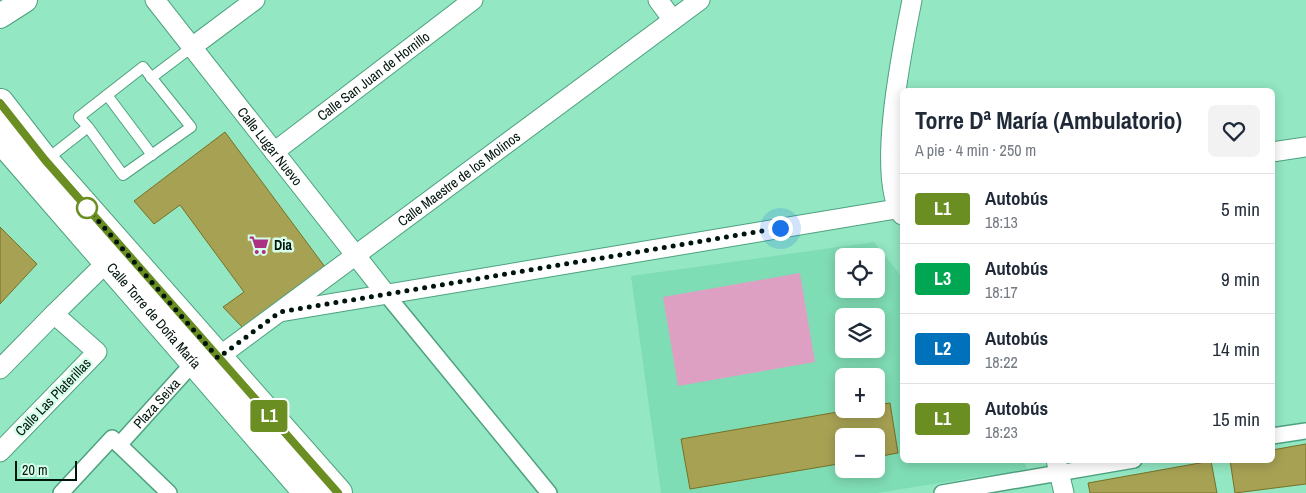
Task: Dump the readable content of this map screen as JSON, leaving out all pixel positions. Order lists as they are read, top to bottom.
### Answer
{
  "streets": {
    "main road": ["Calle Torre de Doña María"],
    "street": [
      "Calle San Juan de Hornillo",
      "Calle Lugar Nuevo",
      "Calle Maestre de los Molinos",
      "Calle Las Platerillas",
      "Plaza Seixa"
    ]
  },
  "crossings": [
    ["Calle San Juan de Hornillo", "Calle Lugar Nuevo"],
    ["Calle Lugar Nuevo", "Calle Maestre de los Molinos"],
    ["Calle Maestre de los Molinos", "Calle Torre de Doña María"],
    ["Calle Maestre de los Molinos", "Plaza Seixa"],
    ["Calle Torre de Doña María", "Plaza Seixa"]
  ],
  "places": {
    "supermarket": ["Dia"]
  },
  "lines": ["bus line L1"],
  "scale_bar": "20 m",
  "page": {
    "on_map": "L1",
    "heading": ["Torre Dª María (Ambulatorio)", "A pie · 4 min · 250 m"],
    "list": [
      {
        "mark": "L1",
        "name": "Autobús",
        "note": "18:13",
        "value": "5 min"
      },
      {
        "mark": "L3",
        "name": "Autobús",
        "note": "18:17",
        "value": "9 min"
      },
      {
        "mark": "L2",
        "name": "Autobús",
        "note": "18:22",
        "value": "14 min"
      },
      {
        "mark": "L1",
        "name": "Autobús",
        "note": "18:23",
        "value": "15 min"
      }
    ],
    "map_buttons": ["+", "−"],
    "scale": "20 m"
  }
}
